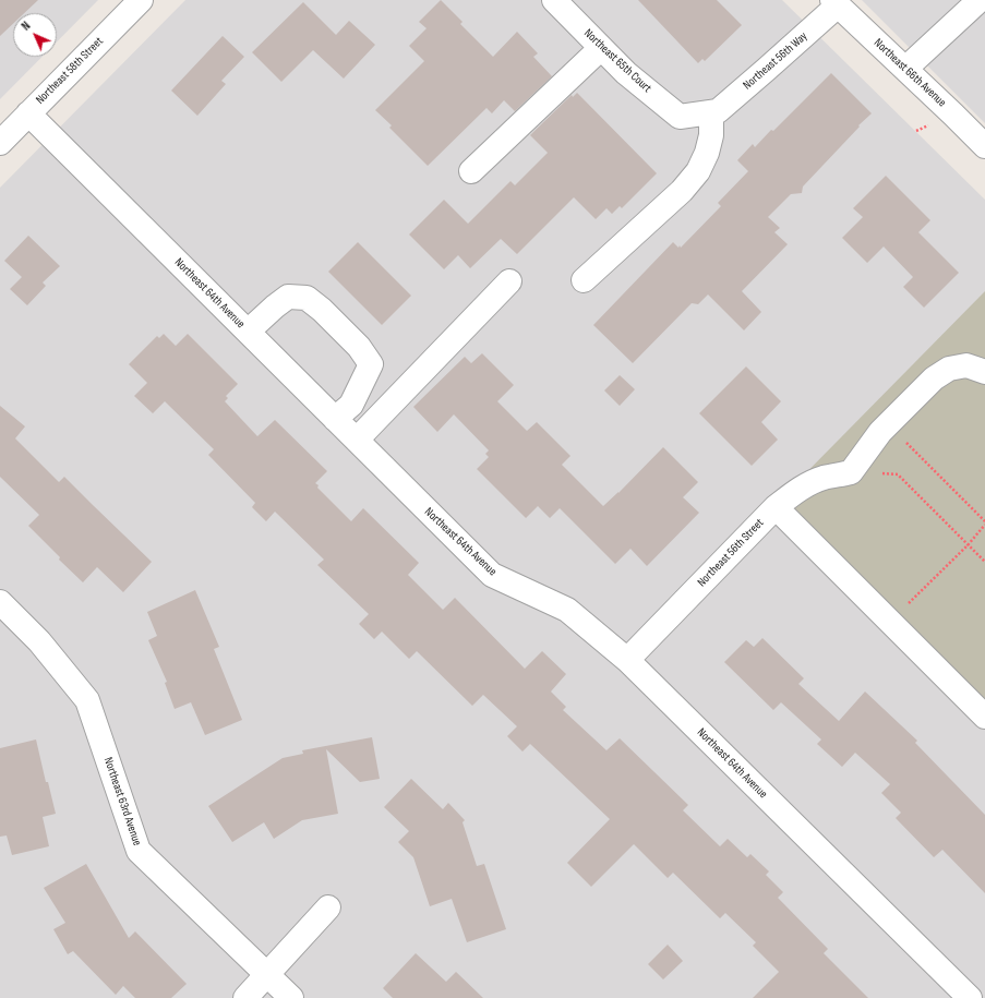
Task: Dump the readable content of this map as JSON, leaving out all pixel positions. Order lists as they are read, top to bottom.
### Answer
{
  "streets": {
    "street": [
      "Northeast 65th Court",
      "Northeast 56th Way",
      "Northeast 58th Street",
      "Northeast 66th Avenue",
      "Northeast 64th Avenue",
      "Northeast 56th Street",
      "Northeast 63rd Avenue"
    ]
  },
  "crossings": [
    ["Northeast 65th Court", "Northeast 56th Way"],
    ["Northeast 56th Way", "Northeast 66th Avenue"],
    ["Northeast 58th Street", "Northeast 64th Avenue"],
    ["Northeast 64th Avenue", "Northeast 56th Street"]
  ],
  "north": "top left"
}
